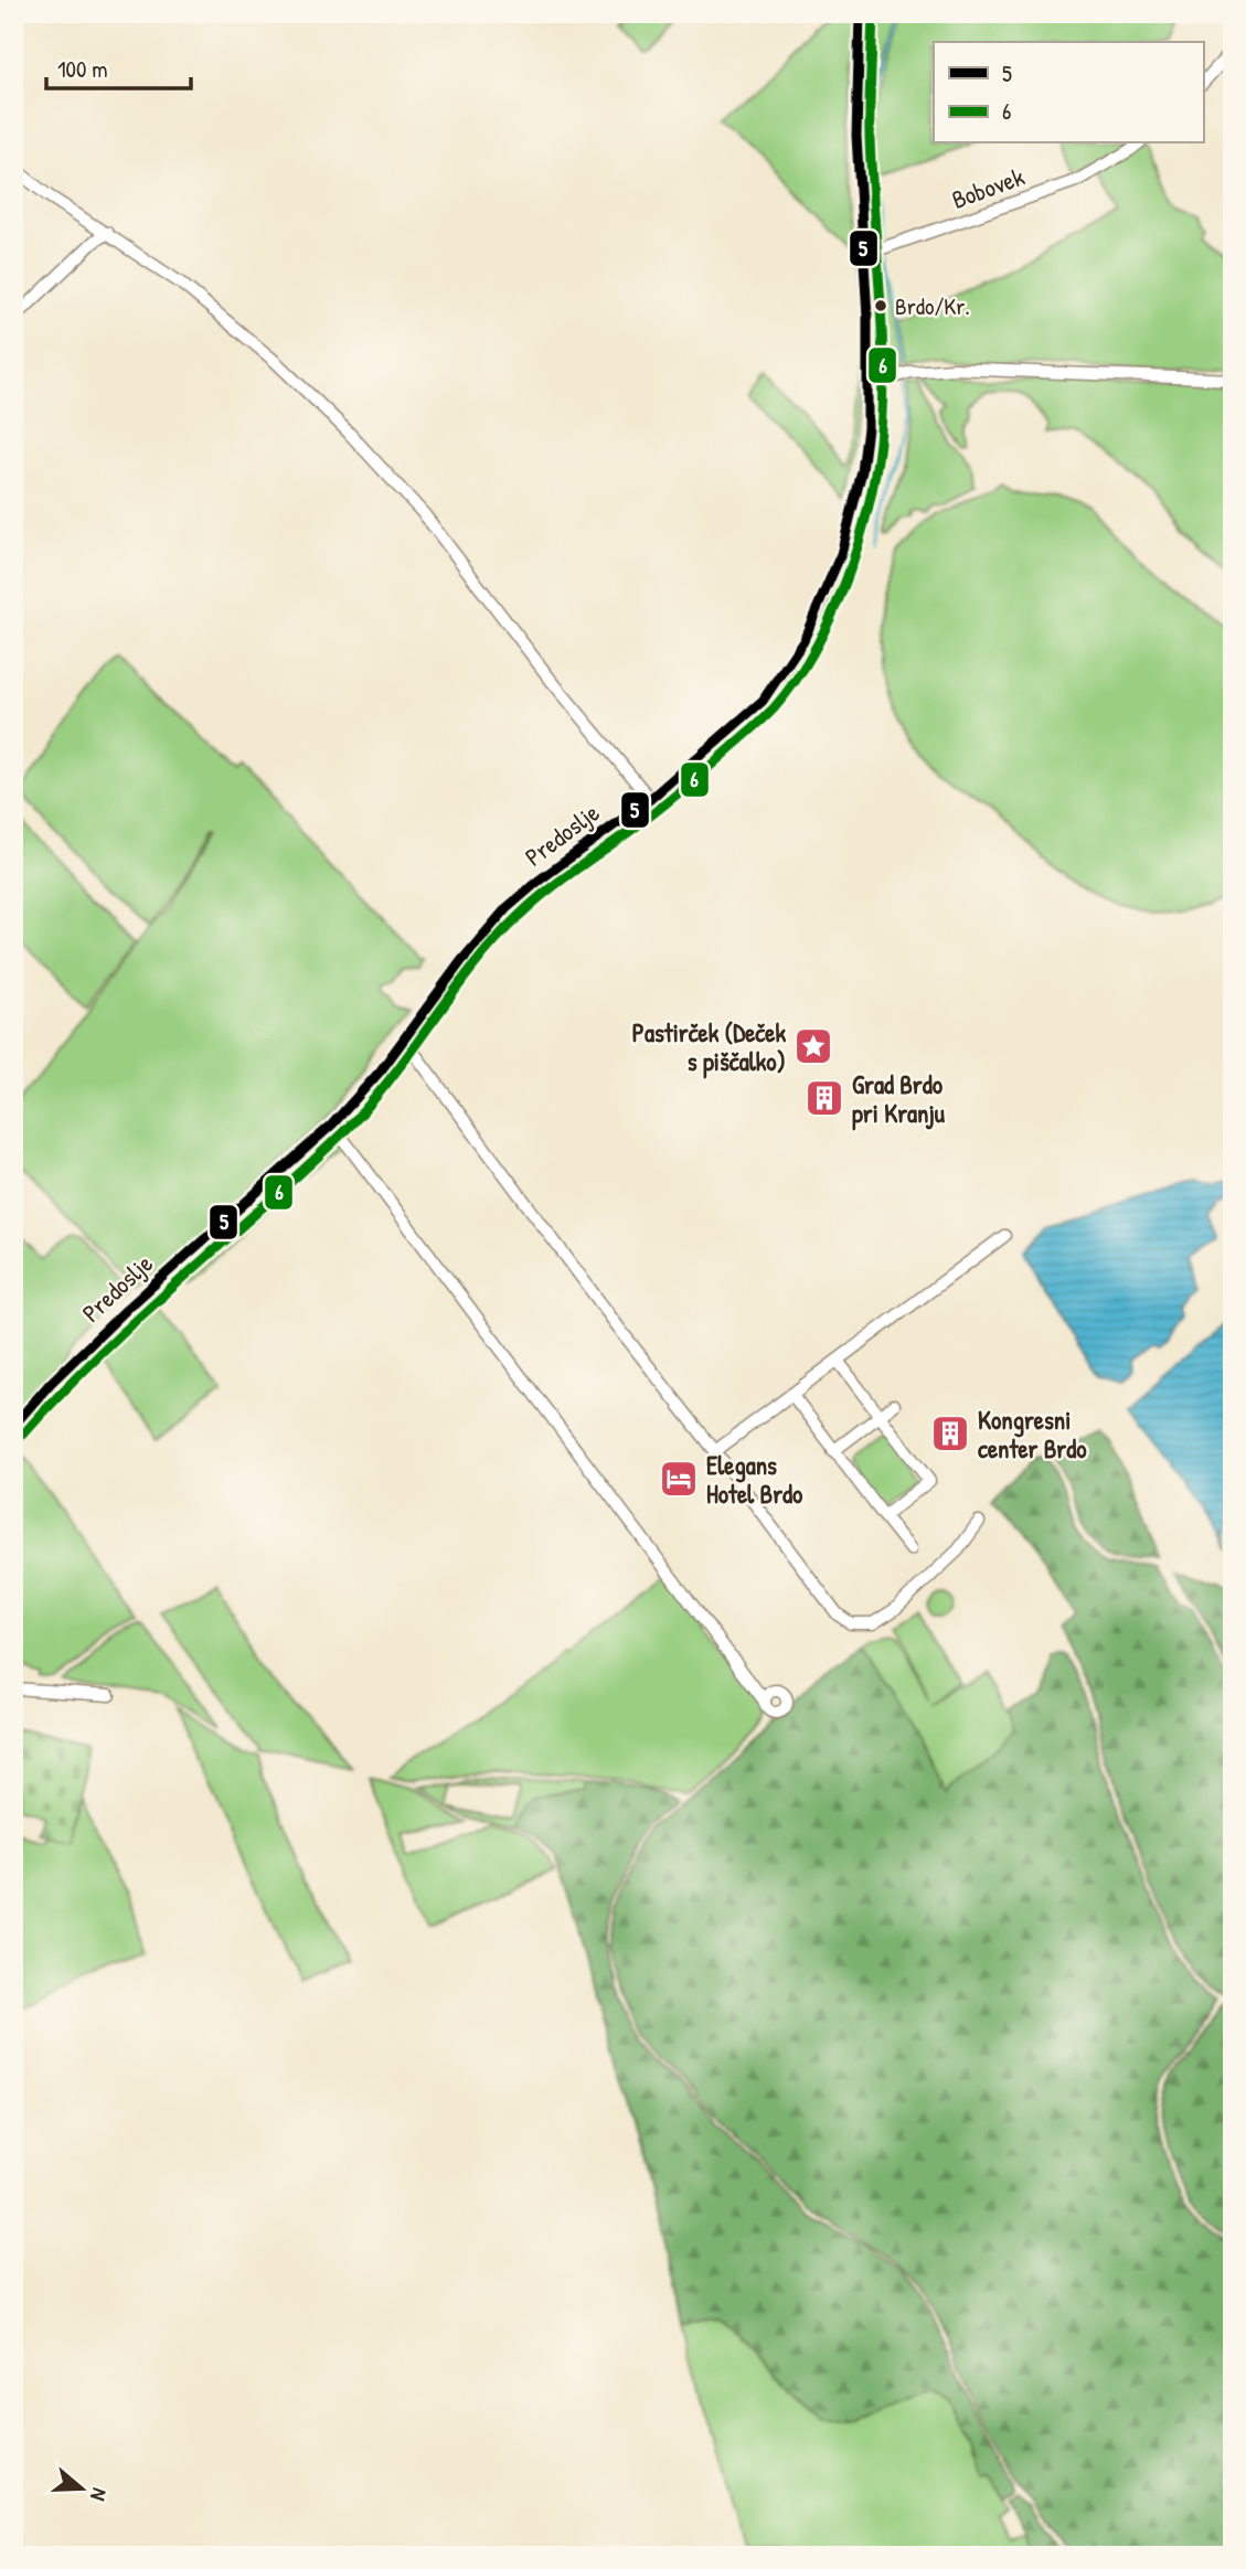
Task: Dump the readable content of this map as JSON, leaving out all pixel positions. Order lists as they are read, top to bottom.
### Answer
{
  "streets": {
    "street": ["Bobovek", "Predoslje"]
  },
  "crossings": [
    ["Bobovek", "Predoslje"]
  ],
  "places": {
    "other": ["Brdo/Kr."],
    "place": ["Pastirček (Deček s piščalko)"],
    "building": ["Grad Brdo pri Kranju", "Kongresni center Brdo"],
    "hotel": ["Elegans Hotel Brdo"]
  },
  "lines": ["transit line 5", "transit line 6"],
  "legend": ["5", "6"],
  "scale_bar": "100 m",
  "north": "right"
}
